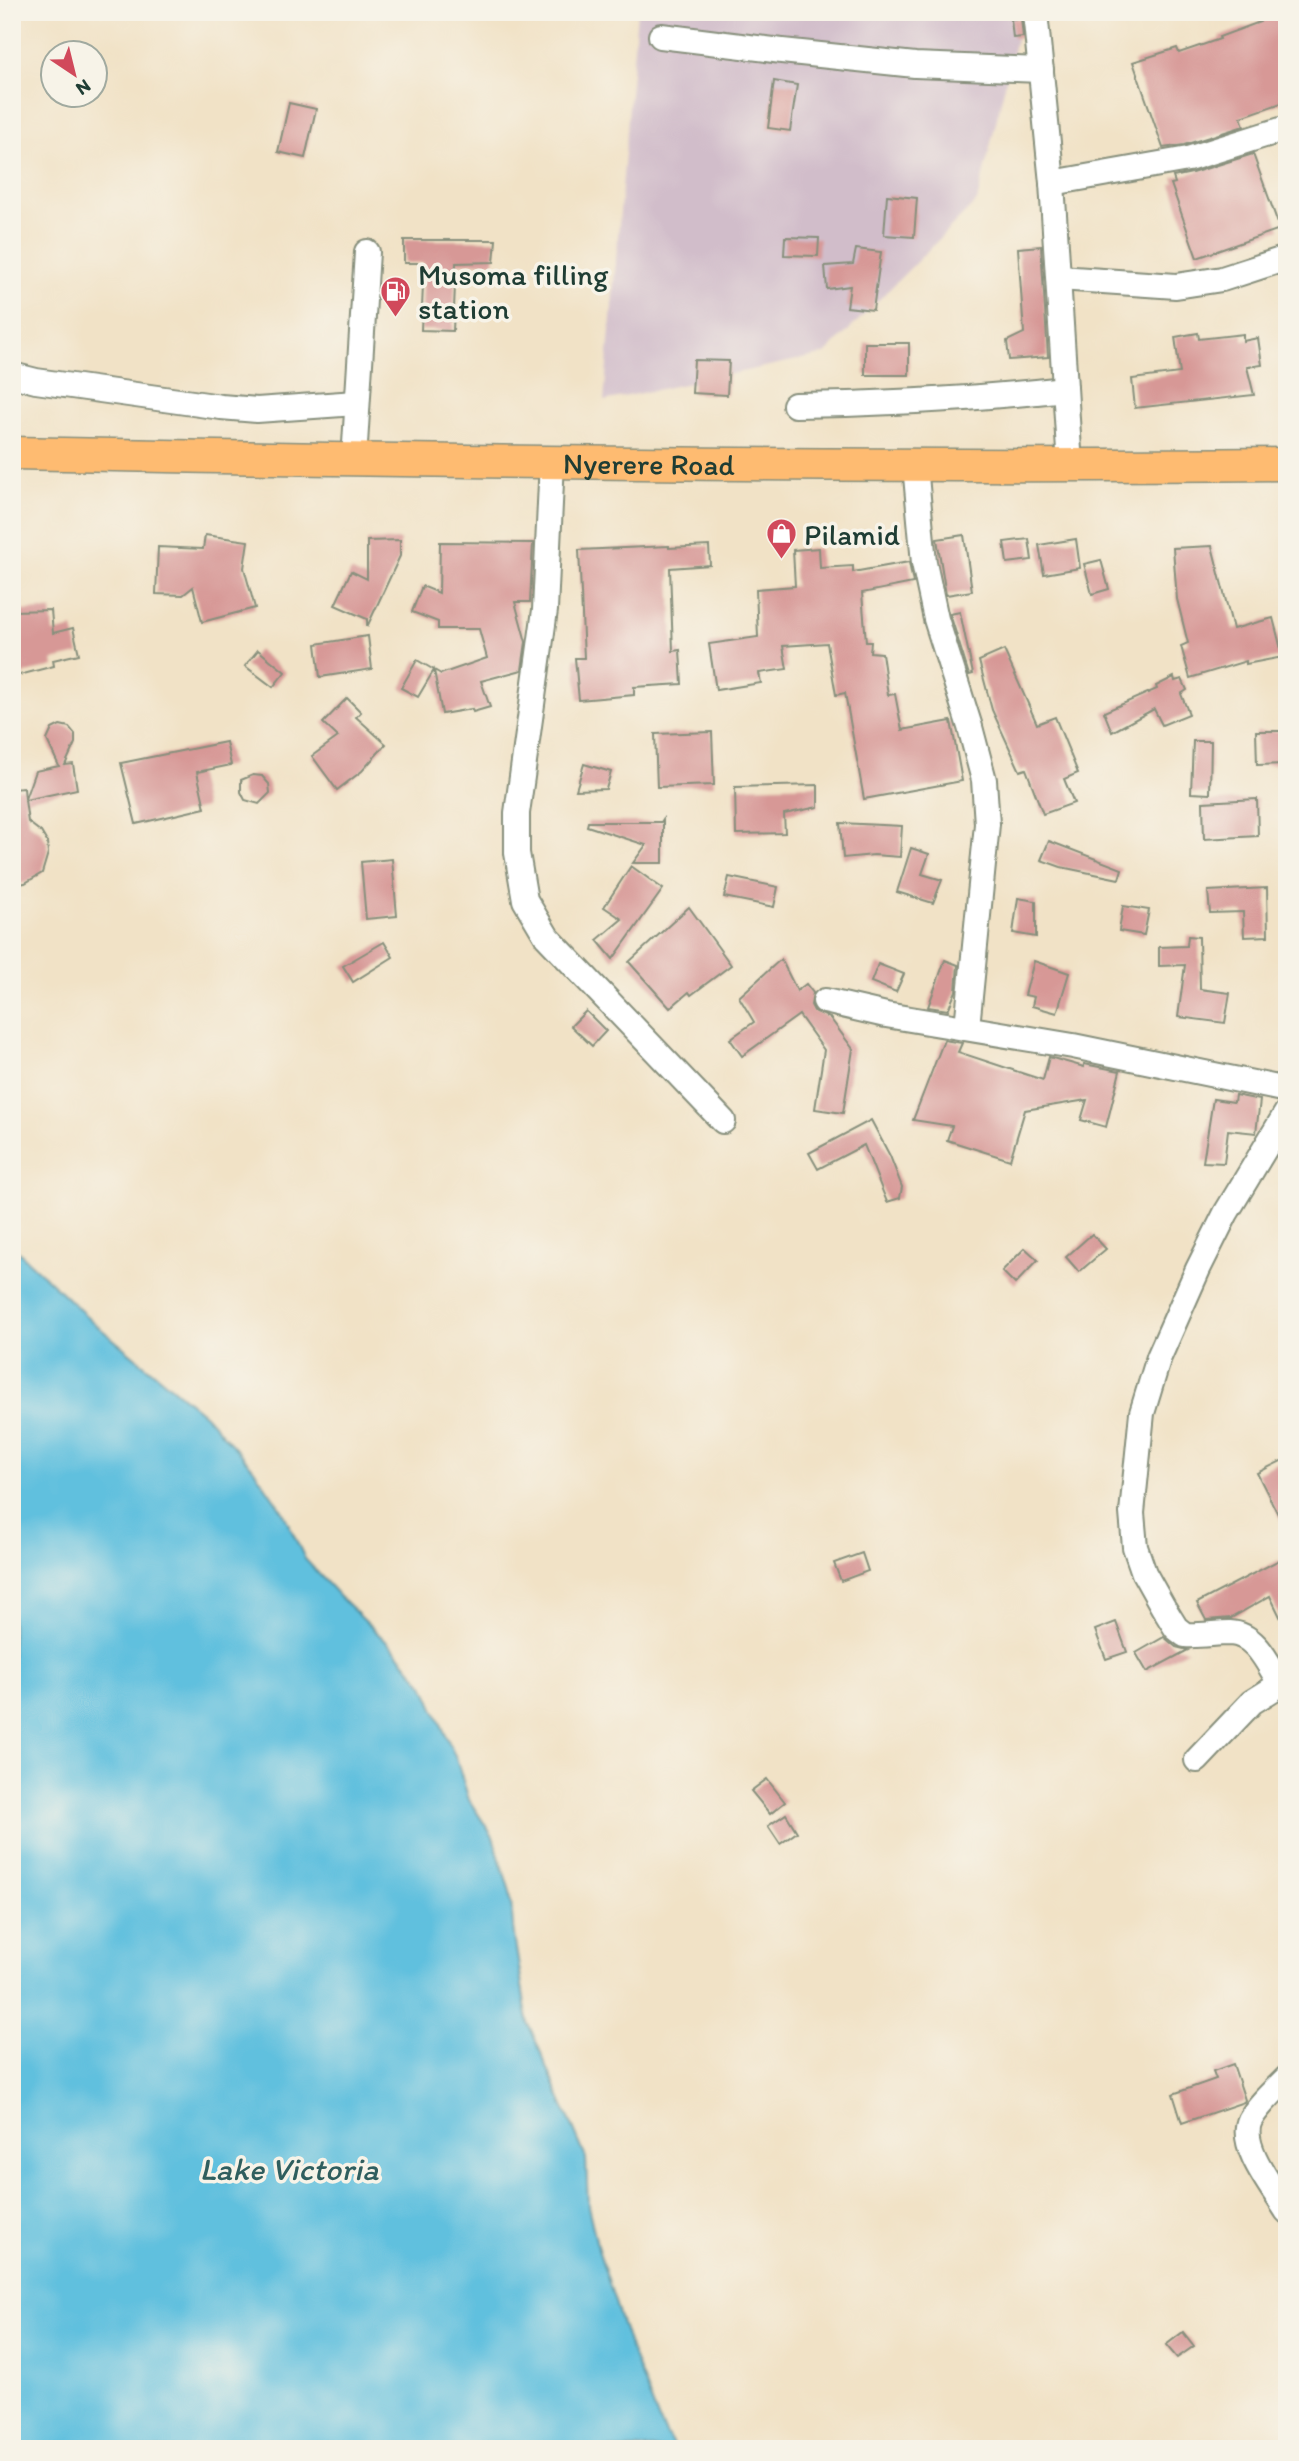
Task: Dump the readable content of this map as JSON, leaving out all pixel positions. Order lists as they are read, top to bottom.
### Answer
{
  "streets": {
    "main road": ["Nyerere Road"]
  },
  "water": ["Lake Victoria"],
  "places": {
    "fuel station": ["Musoma filling station"],
    "shop": ["Pilamid"]
  },
  "north": "bottom right"
}
